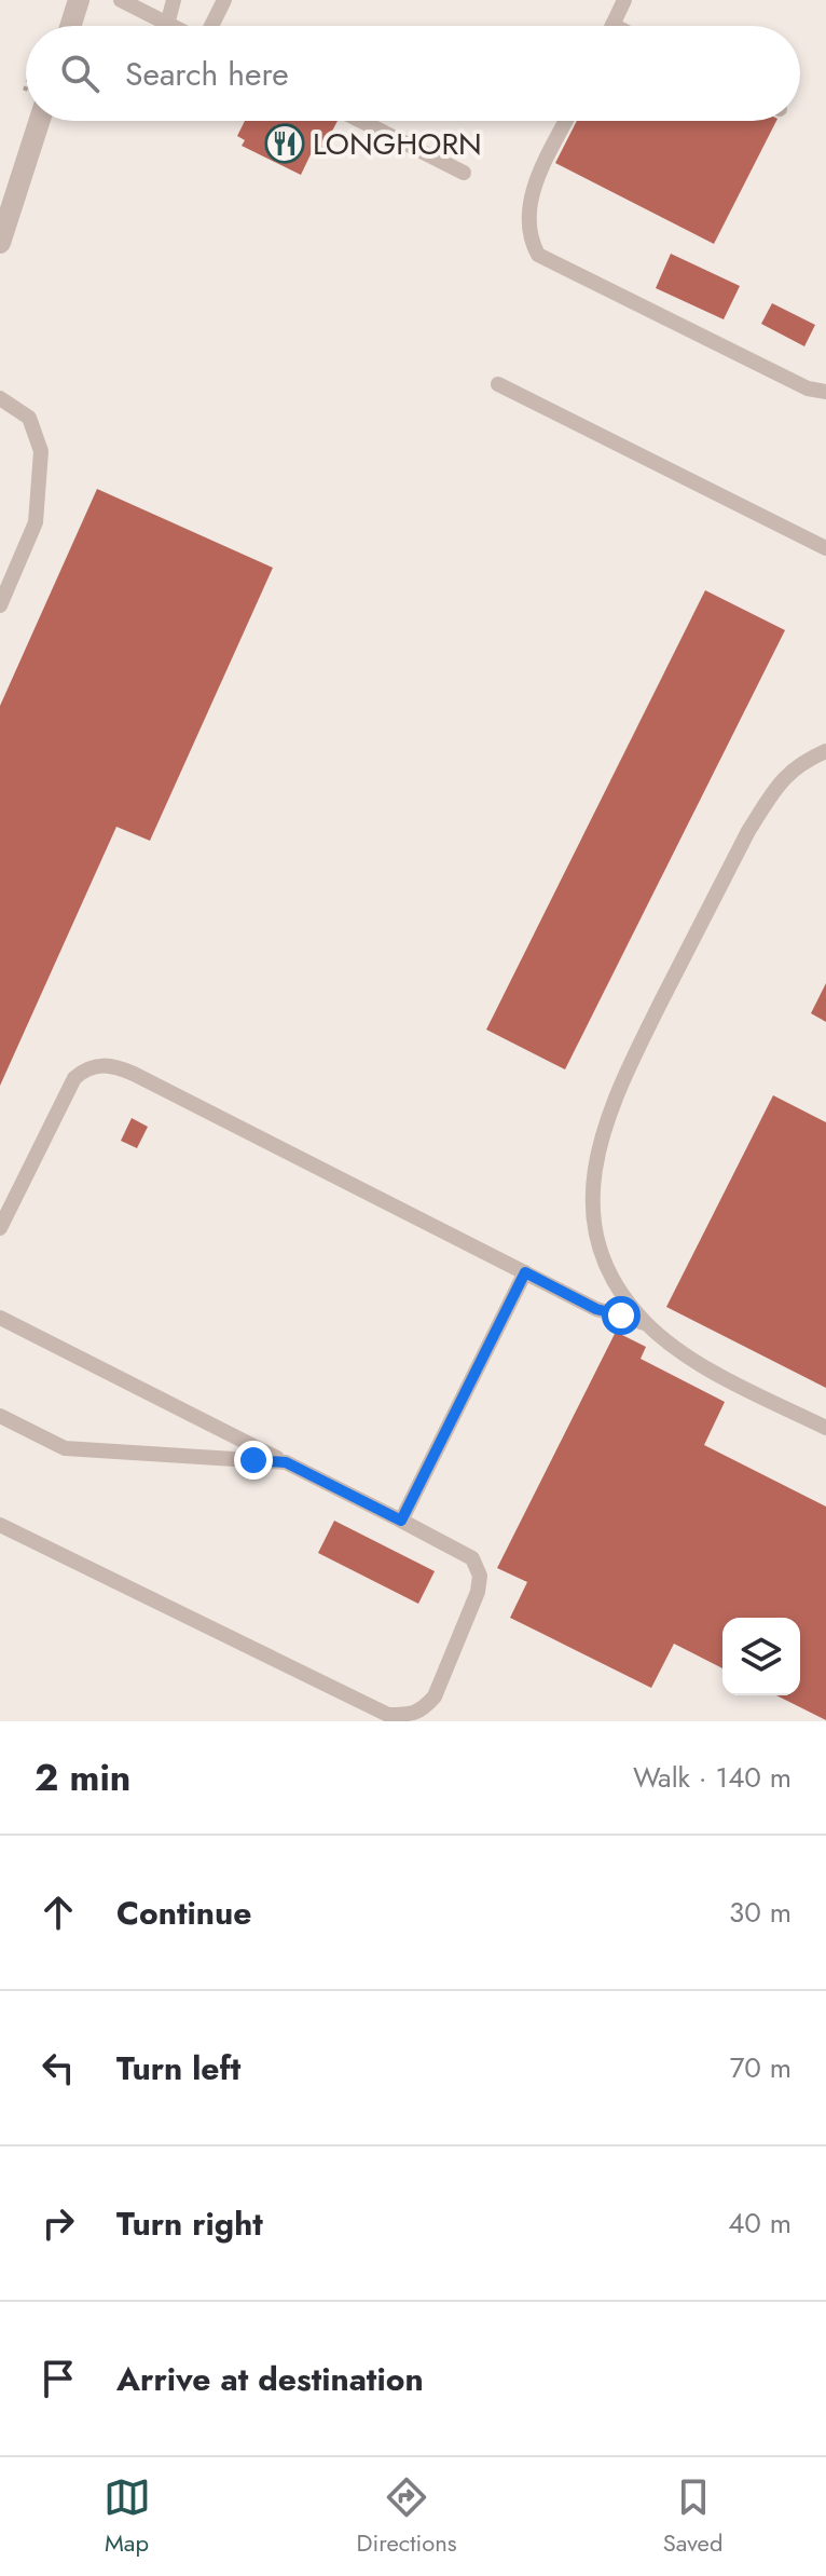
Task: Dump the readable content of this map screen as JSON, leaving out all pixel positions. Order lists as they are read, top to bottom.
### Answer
{
  "places": {
    "restaurant": ["LONGHORN"]
  },
  "page": {
    "search": "Search here",
    "heading": ["2 min", "Walk · 140 m"],
    "list": [
      ["Continue", "30 m"],
      ["Turn left", "70 m"],
      ["Turn right", "40 m"],
      "Arrive at destination"
    ],
    "nav": ["Map", "Directions", "Saved"]
  }
}
